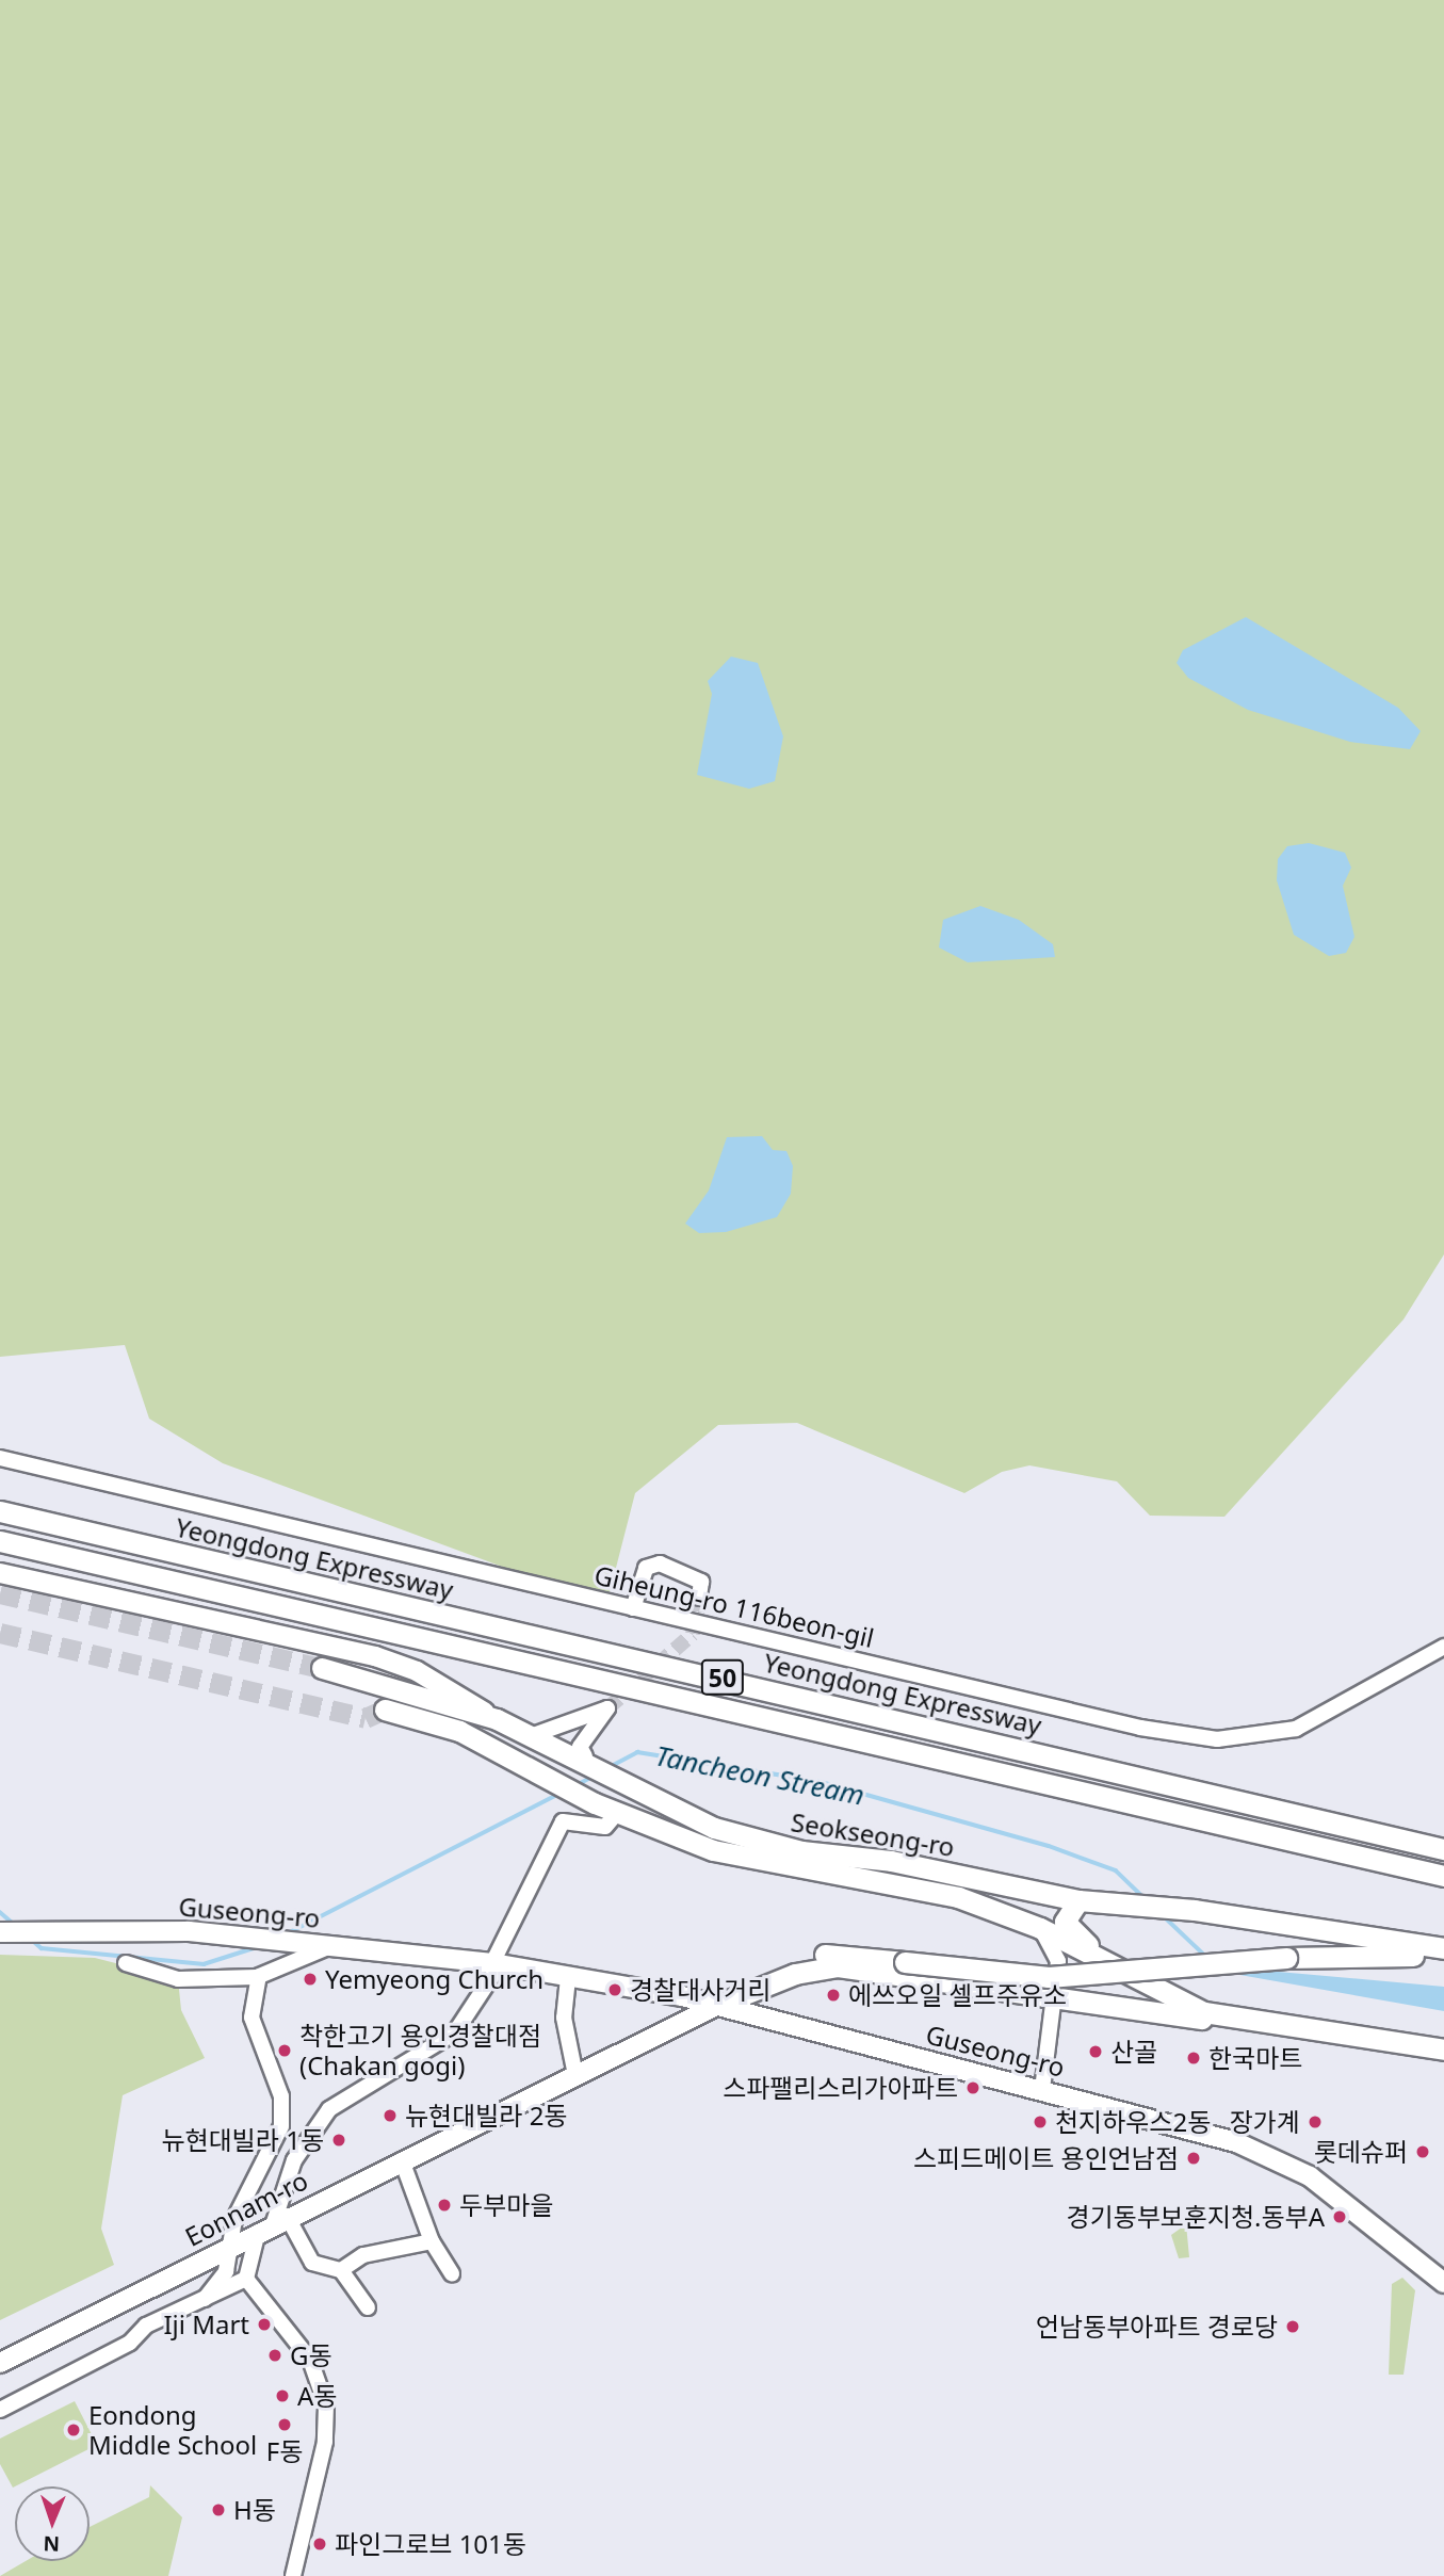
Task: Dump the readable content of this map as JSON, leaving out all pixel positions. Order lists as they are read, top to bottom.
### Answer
{
  "streets": {
    "highway": ["Yeongdong Expressway", "50", "Seokseong-ro"],
    "main road": ["Guseong-ro", "Eonnam-ro"],
    "street": ["Giheung-ro 116beon-gil"]
  },
  "crossings": [
    ["Guseong-ro", "Eonnam-ro"]
  ],
  "water": ["Tancheon Stream"],
  "places": [
    "Yemyeong Church",
    "경찰대사거리",
    "에쓰오일 셀프주유소",
    "착한고기 용인경찰대점 (Chakan gogi)",
    "산골",
    "한국마트",
    "스파팰리스리가아파트",
    "뉴현대빌라 2동",
    "천지하우스2동",
    "장가계",
    "뉴현대빌라 1동",
    "롯데슈퍼",
    "스피드메이트 용인언남점",
    "두부마을",
    "경기동부보훈지청.동부A",
    "Iji Mart",
    "언남동부아파트 경로당",
    "G동",
    "A동",
    "F동",
    "Eondong Middle School",
    "H동",
    "파인그로브 101동"
  ],
  "north": "bottom"
}
